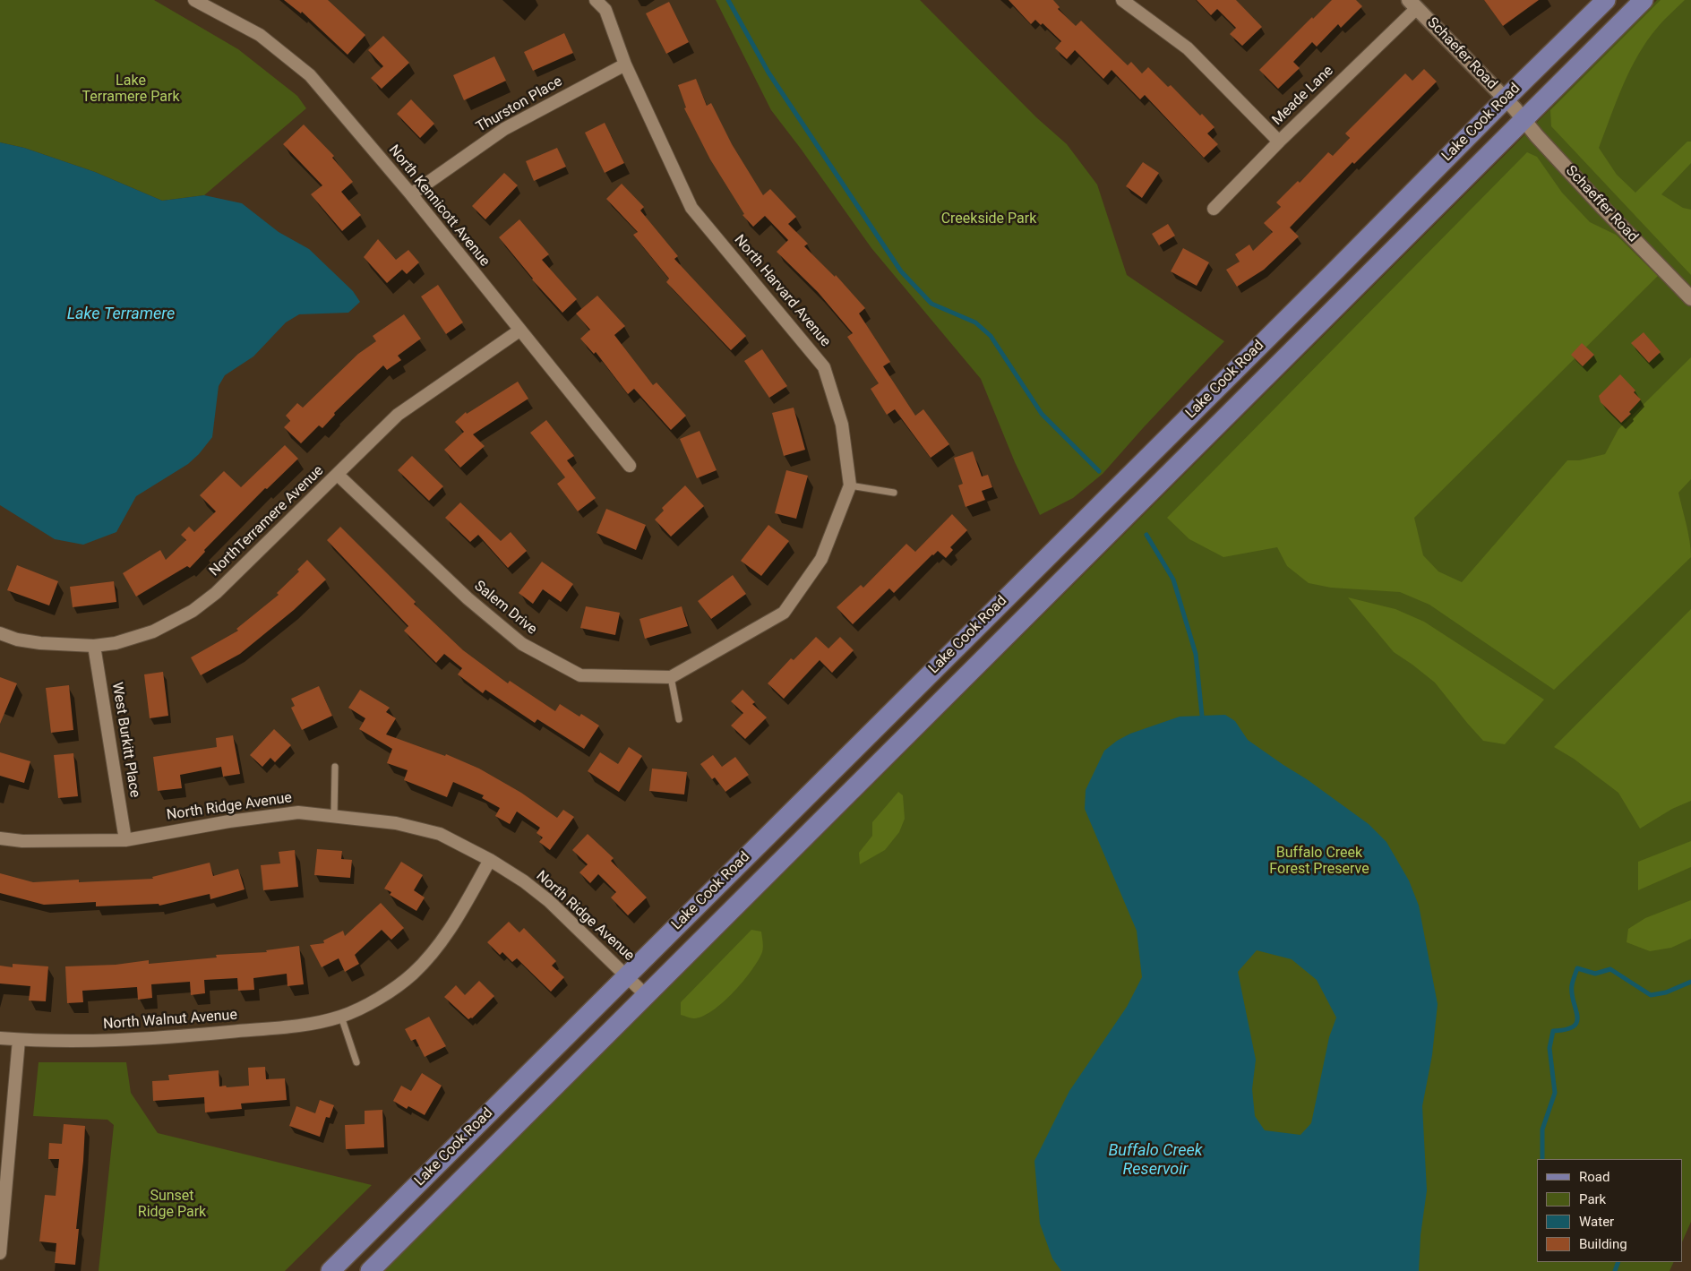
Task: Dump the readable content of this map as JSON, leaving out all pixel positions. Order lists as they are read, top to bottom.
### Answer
{
  "streets": {
    "main road": ["Lake Cook Road"],
    "street": [
      "Schaefer Road",
      "Meade Lane",
      "Thurston Place",
      "Schaeffer Road",
      "North Kennicott Avenue",
      "North Harvard Avenue",
      "NorthTerramere Avenue",
      "Salem Drive",
      "West Burkitt Place",
      "North Ridge Avenue",
      "North Walnut Avenue"
    ]
  },
  "crossings": [
    ["Schaefer Road", "Meade Lane"],
    ["Schaefer Road", "Lake Cook Road"],
    ["Schaefer Road", "Schaeffer Road"],
    ["Thurston Place", "North Kennicott Avenue"],
    ["Thurston Place", "North Harvard Avenue"],
    ["Lake Cook Road", "Schaeffer Road"],
    ["Lake Cook Road", "North Ridge Avenue"],
    ["North Kennicott Avenue", "NorthTerramere Avenue"],
    ["North Harvard Avenue", "Salem Drive"],
    ["NorthTerramere Avenue", "Salem Drive"],
    ["NorthTerramere Avenue", "West Burkitt Place"],
    ["West Burkitt Place", "North Ridge Avenue"],
    ["North Ridge Avenue", "North Walnut Avenue"]
  ],
  "water": ["Lake Terramere", "Buffalo Creek Reservoir"],
  "parks": [
    "Lake Terramere Park",
    "Creekside Park",
    "Buffalo Creek Forest Preserve",
    "Sunset Ridge Park"
  ],
  "legend": [
    "Road",
    "Park",
    "Water",
    "Building"
  ]
}
